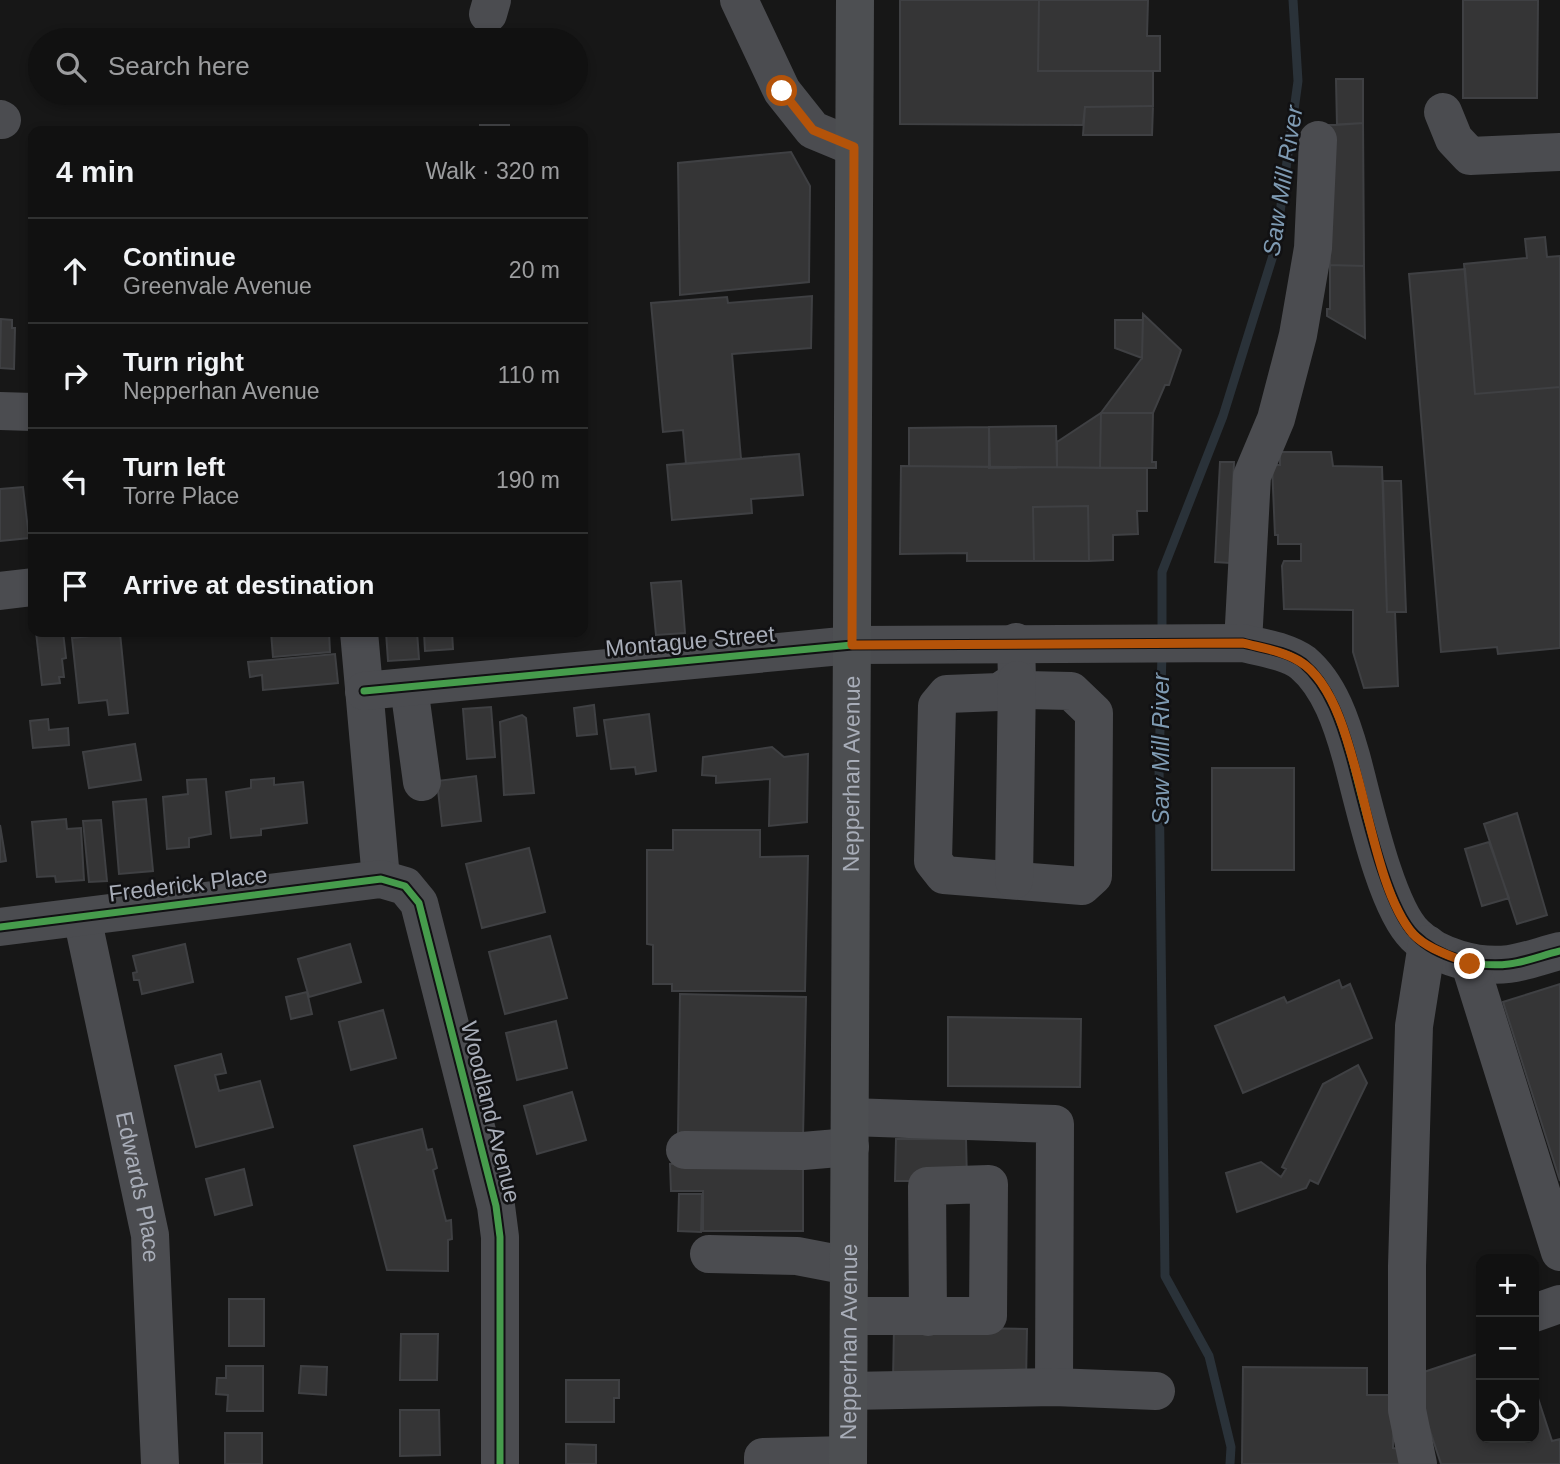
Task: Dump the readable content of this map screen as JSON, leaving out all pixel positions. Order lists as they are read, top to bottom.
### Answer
{
  "streets": {
    "main road": ["Nepperhan Avenue"],
    "street": [
      "Montague Street",
      "Frederick Place",
      "Woodland Avenue",
      "Edwards Place"
    ]
  },
  "crossings": [
    ["Montague Street", "Nepperhan Avenue"],
    ["Frederick Place", "Woodland Avenue"],
    ["Frederick Place", "Edwards Place"]
  ],
  "water": ["Saw Mill River"],
  "page": {
    "search": "Search here",
    "heading": ["4 min", "Walk · 320 m"],
    "list": [
      ["Continue", "Greenvale Avenue", "20 m"],
      ["Turn right", "Nepperhan Avenue", "110 m"],
      ["Turn left", "Torre Place", "190 m"],
      "Arrive at destination"
    ],
    "map_buttons": ["+", "−"]
  }
}
